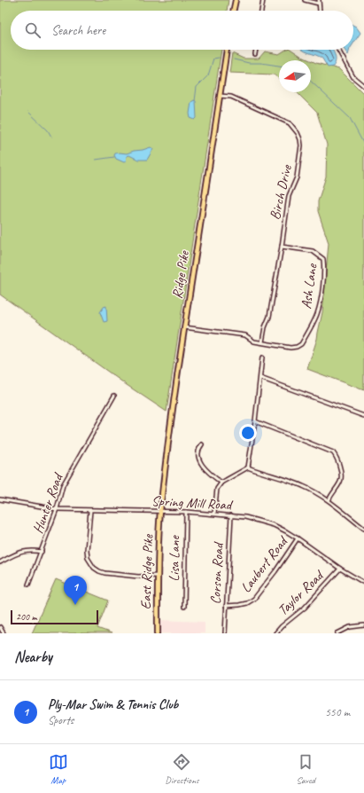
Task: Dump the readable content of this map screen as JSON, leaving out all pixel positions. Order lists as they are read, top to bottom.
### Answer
{
  "streets": {
    "main road": ["Ridge Pike", "East Ridge Pike"],
    "street": [
      "Birch Drive",
      "Ash Lane",
      "Spring Mill Road",
      "Hunter Road",
      "Lisa Lane",
      "Laubert Road",
      "Corson Road",
      "Taylor Road"
    ]
  },
  "crossings": [
    ["Birch Drive", "Ridge Pike"],
    ["Birch Drive", "Ash Lane"],
    ["Ridge Pike", "Ash Lane"],
    ["Ridge Pike", "Spring Mill Road"],
    ["Ridge Pike", "East Ridge Pike"],
    ["Spring Mill Road", "Hunter Road"],
    ["Spring Mill Road", "Lisa Lane"],
    ["Spring Mill Road", "Laubert Road"],
    ["Spring Mill Road", "East Ridge Pike"],
    ["Spring Mill Road", "Corson Road"],
    ["Spring Mill Road", "Taylor Road"],
    ["Laubert Road", "Corson Road"]
  ],
  "scale_bar": "200 m",
  "north": "left",
  "page": {
    "search": "Search here",
    "pins": "1",
    "scale": "200 m",
    "heading": "Nearby",
    "list": [
      {
        "mark": "1",
        "name": "Ply-Mar Swim & Tennis Club",
        "note": "Sports",
        "value": "550 m"
      }
    ],
    "nav": ["Map", "Directions", "Saved"]
  }
}
